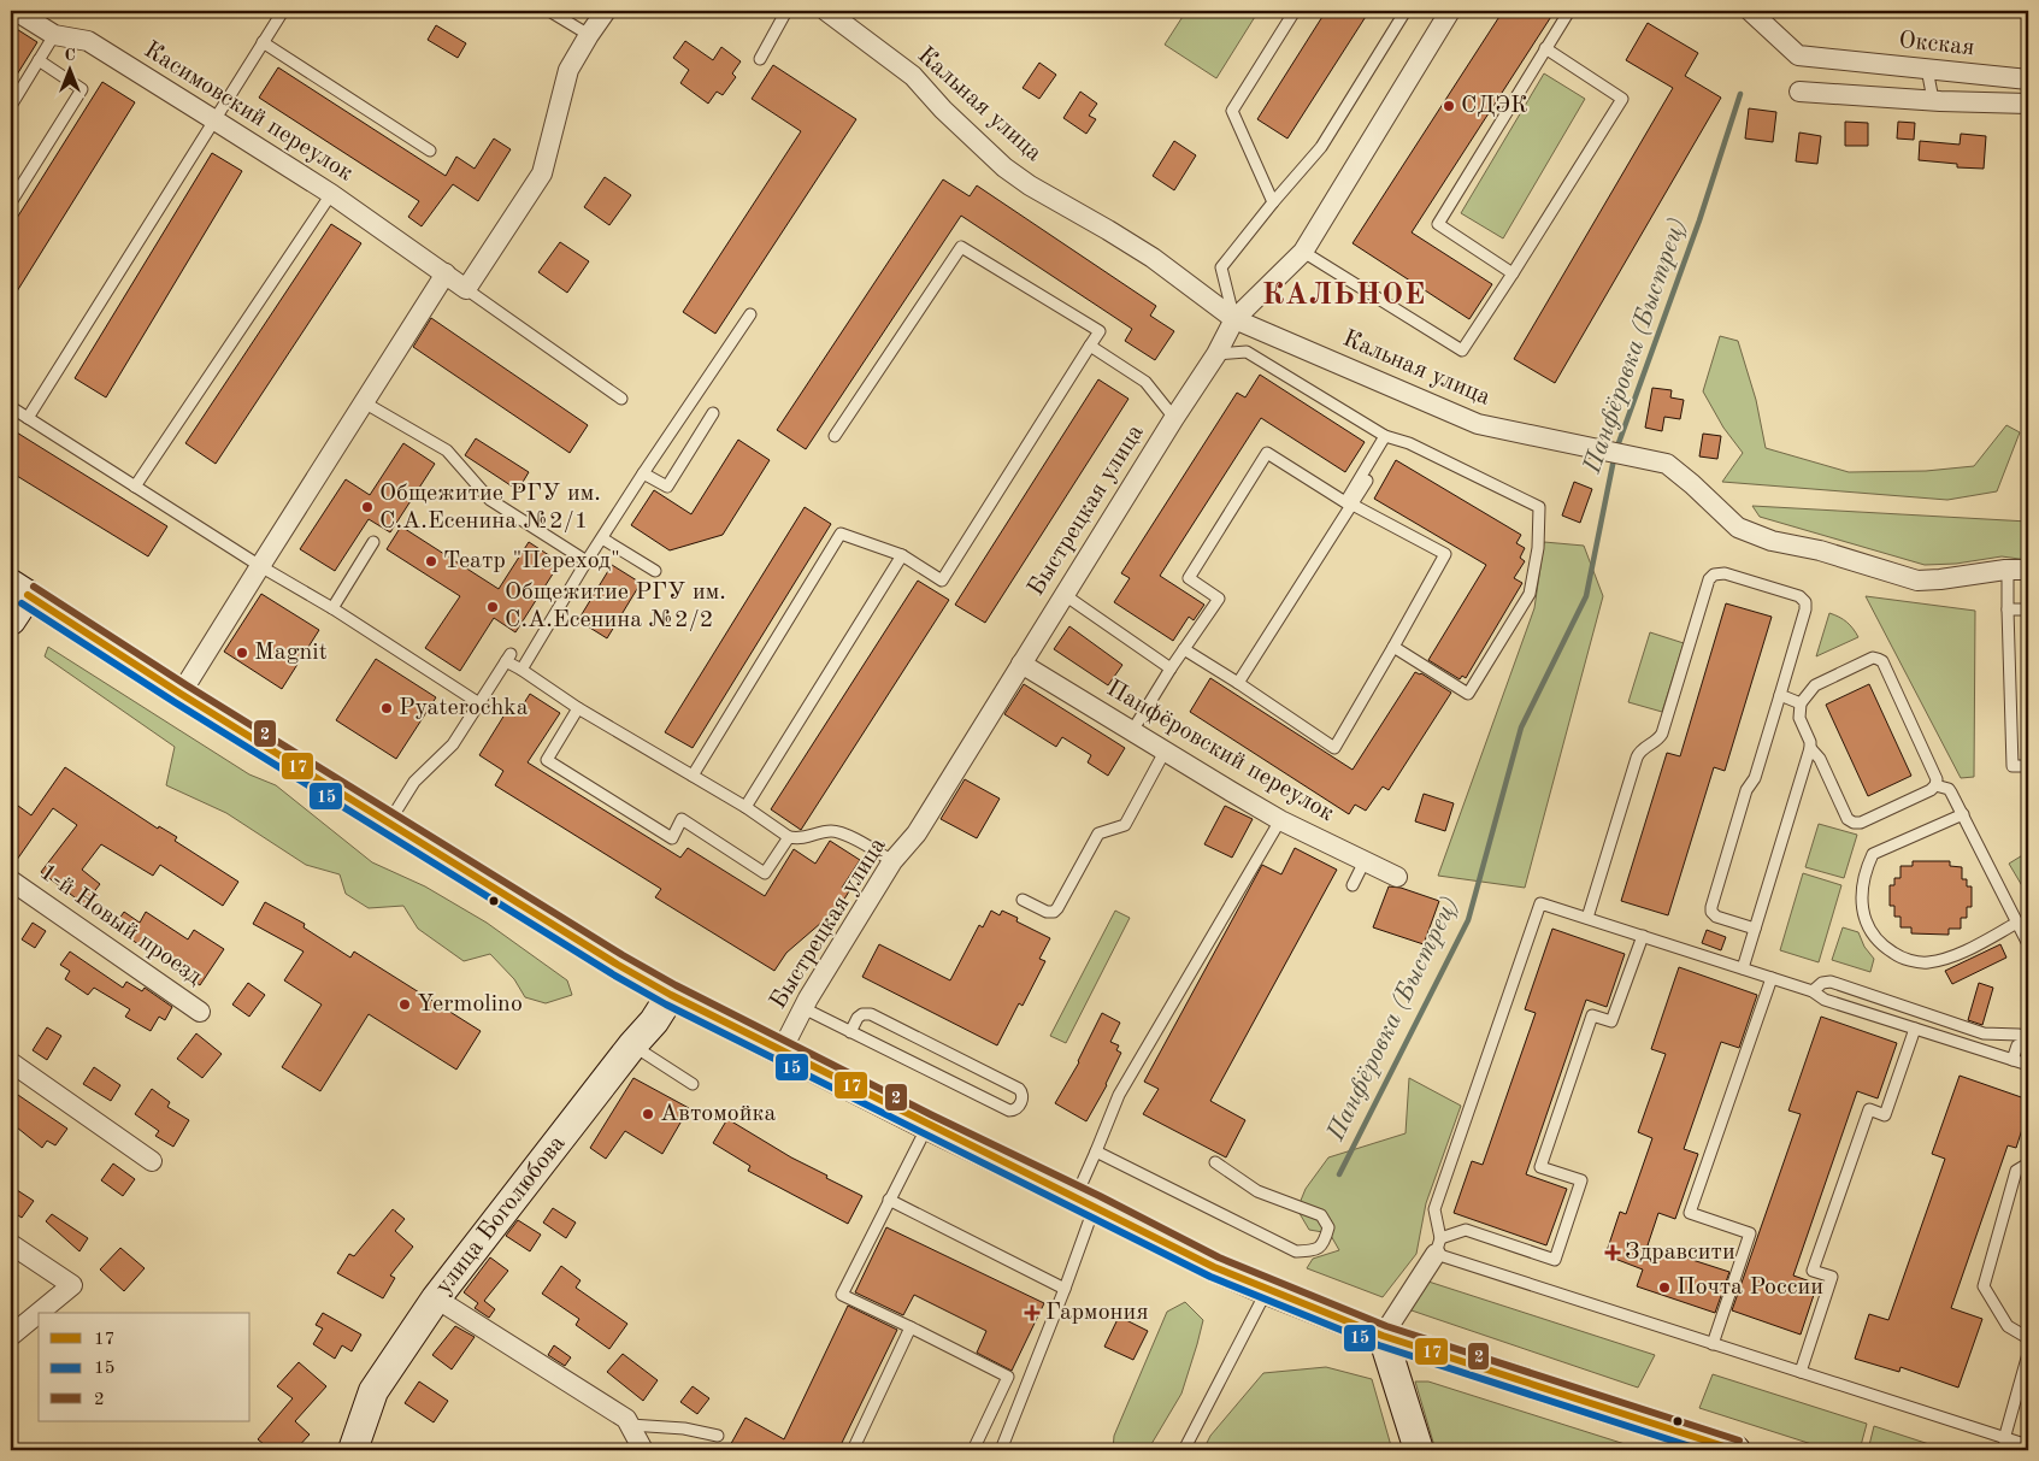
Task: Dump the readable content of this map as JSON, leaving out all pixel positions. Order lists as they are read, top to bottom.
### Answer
{
  "streets": {
    "main road": ["улица Боголюбова"],
    "street": [
      "Окская",
      "Кальная улица",
      "Касимовский переулок",
      "Быстрецкая улица",
      "Панфёровский переулок",
      "1-й Новый проезд"
    ]
  },
  "crossings": [
    ["Кальная улица", "Быстрецкая улица"],
    ["Быстрецкая улица", "Панфёровский переулок"]
  ],
  "districts": ["КАЛЬНОЕ"],
  "water": ["Панфёровка (Быстрец)"],
  "places": {
    "other": [
      "СДЭК",
      "Общежитие РГУ им. С.А.Есенина №2/1",
      "Театр \"Переход\"",
      "Общежитие РГУ им. С.А.Есенина №2/2",
      "Magnit",
      "Pyaterochka",
      "Yermolino",
      "Автомойка",
      "Почта России"
    ],
    "health": ["Здравсити", "Гармония"]
  },
  "lines": ["transit line 2", "transit line 17", "transit line 15"],
  "legend": ["17", "15", "2"],
  "north": "top"
}
